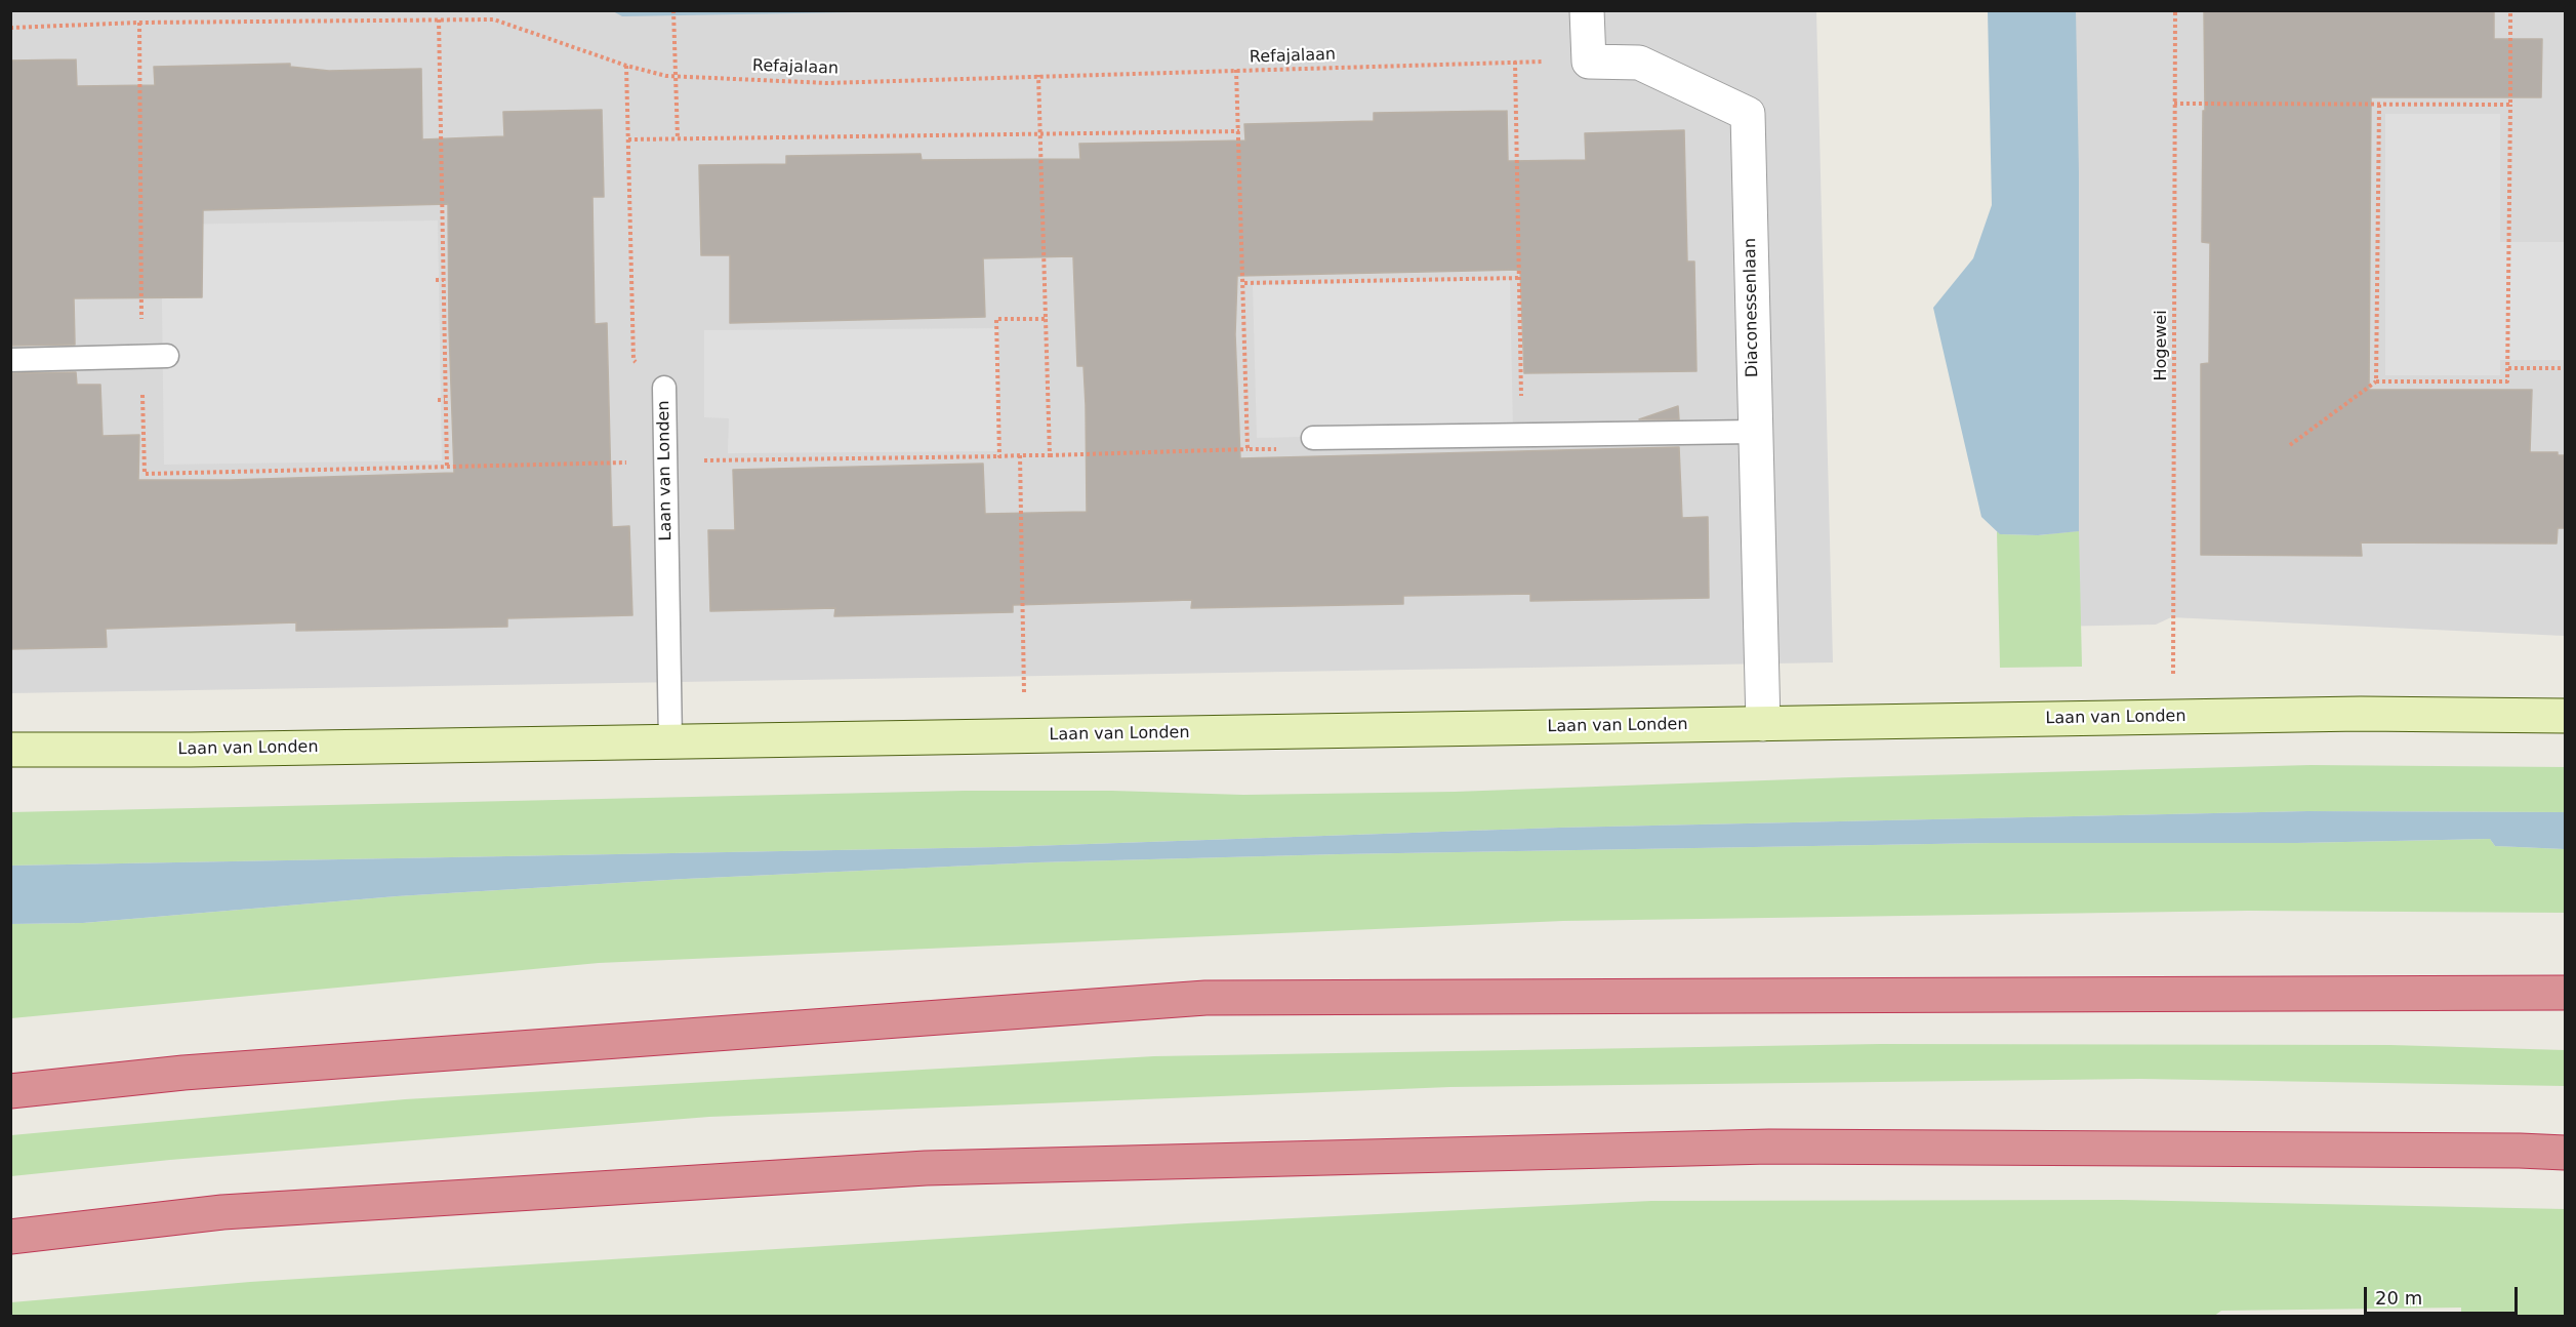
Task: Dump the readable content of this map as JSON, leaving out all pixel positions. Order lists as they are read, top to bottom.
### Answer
{
  "streets": {
    "street": ["Diaconessenlaan", "Laan van Londen"],
    "path": ["Refajalaan", "Hogewei"]
  },
  "crossings": [
    ["Refajalaan", "Diaconessenlaan"],
    ["Refajalaan", "Laan van Londen"],
    ["Diaconessenlaan", "Laan van Londen"]
  ],
  "scale_bar": "20 m"
}
